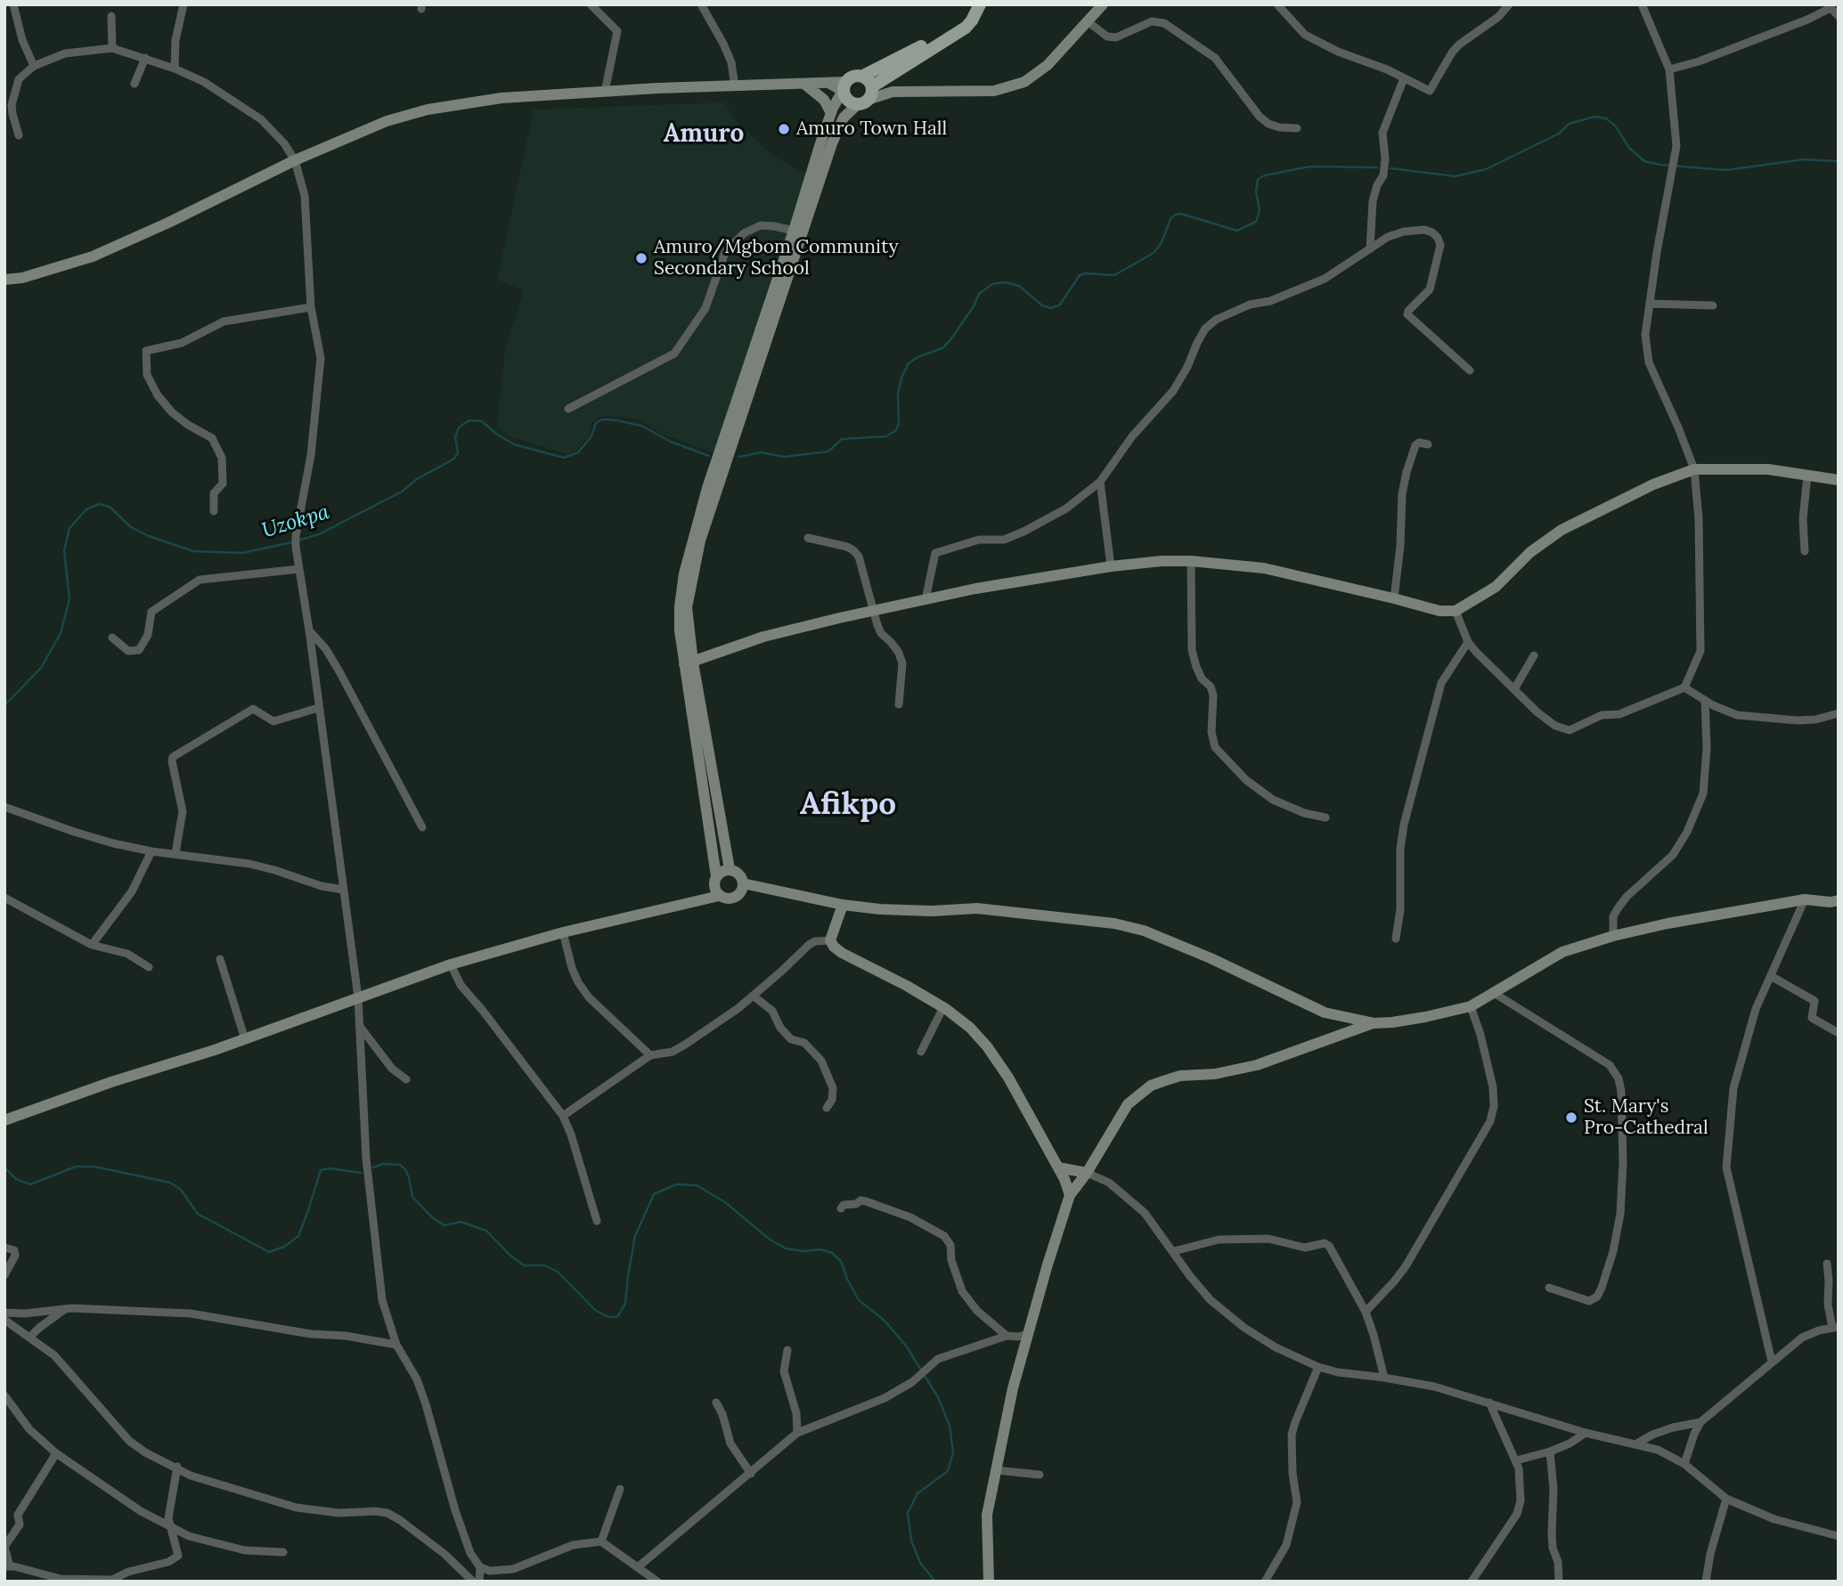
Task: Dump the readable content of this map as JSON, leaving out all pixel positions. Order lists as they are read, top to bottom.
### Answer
{
  "districts": ["Amuro", "Afikpo"],
  "water": ["Uzokpa"],
  "places": ["Amuro Town Hall", "Amuro/Mgbom Community Secondary School", "St. Mary's Pro-Cathedral"]
}
